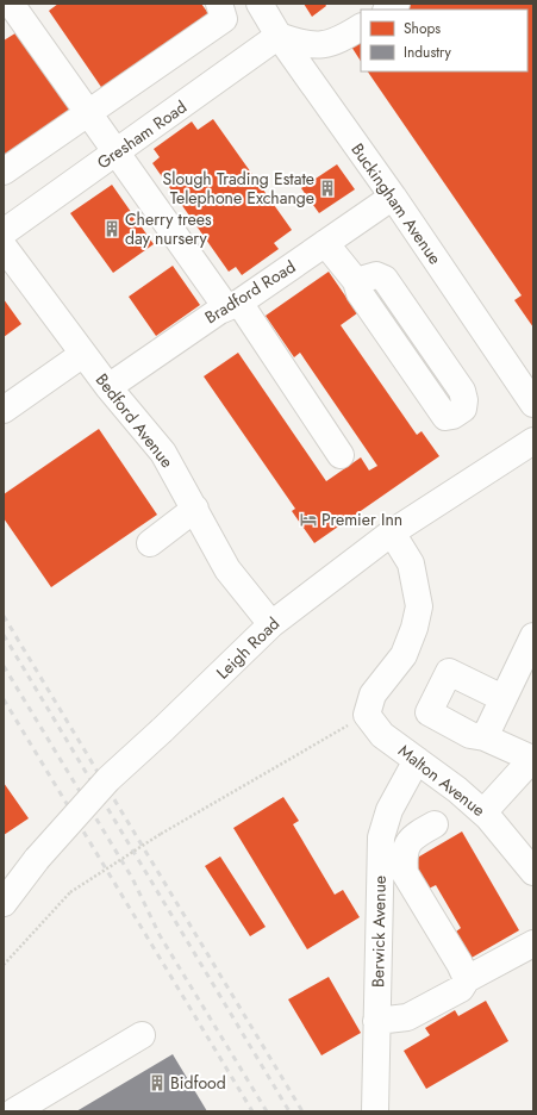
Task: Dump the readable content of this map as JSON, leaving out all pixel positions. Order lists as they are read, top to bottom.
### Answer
{
  "streets": {
    "street": [
      "Gresham Road",
      "Buckingham Avenue",
      "Bradford Road",
      "Bedford Avenue",
      "Leigh Road",
      "Malton Avenue",
      "Berwick Avenue"
    ]
  },
  "crossings": [
    ["Gresham Road", "Buckingham Avenue"],
    ["Buckingham Avenue", "Bradford Road"],
    ["Bradford Road", "Bedford Avenue"],
    ["Bedford Avenue", "Leigh Road"],
    ["Malton Avenue", "Berwick Avenue"]
  ],
  "places": {
    "building": ["Slough Trading Estate Telephone Exchange", "Cherry trees day nursery", "Bidfood"],
    "hotel": ["Premier Inn"]
  },
  "legend": ["Shops", "Industry"]
}
